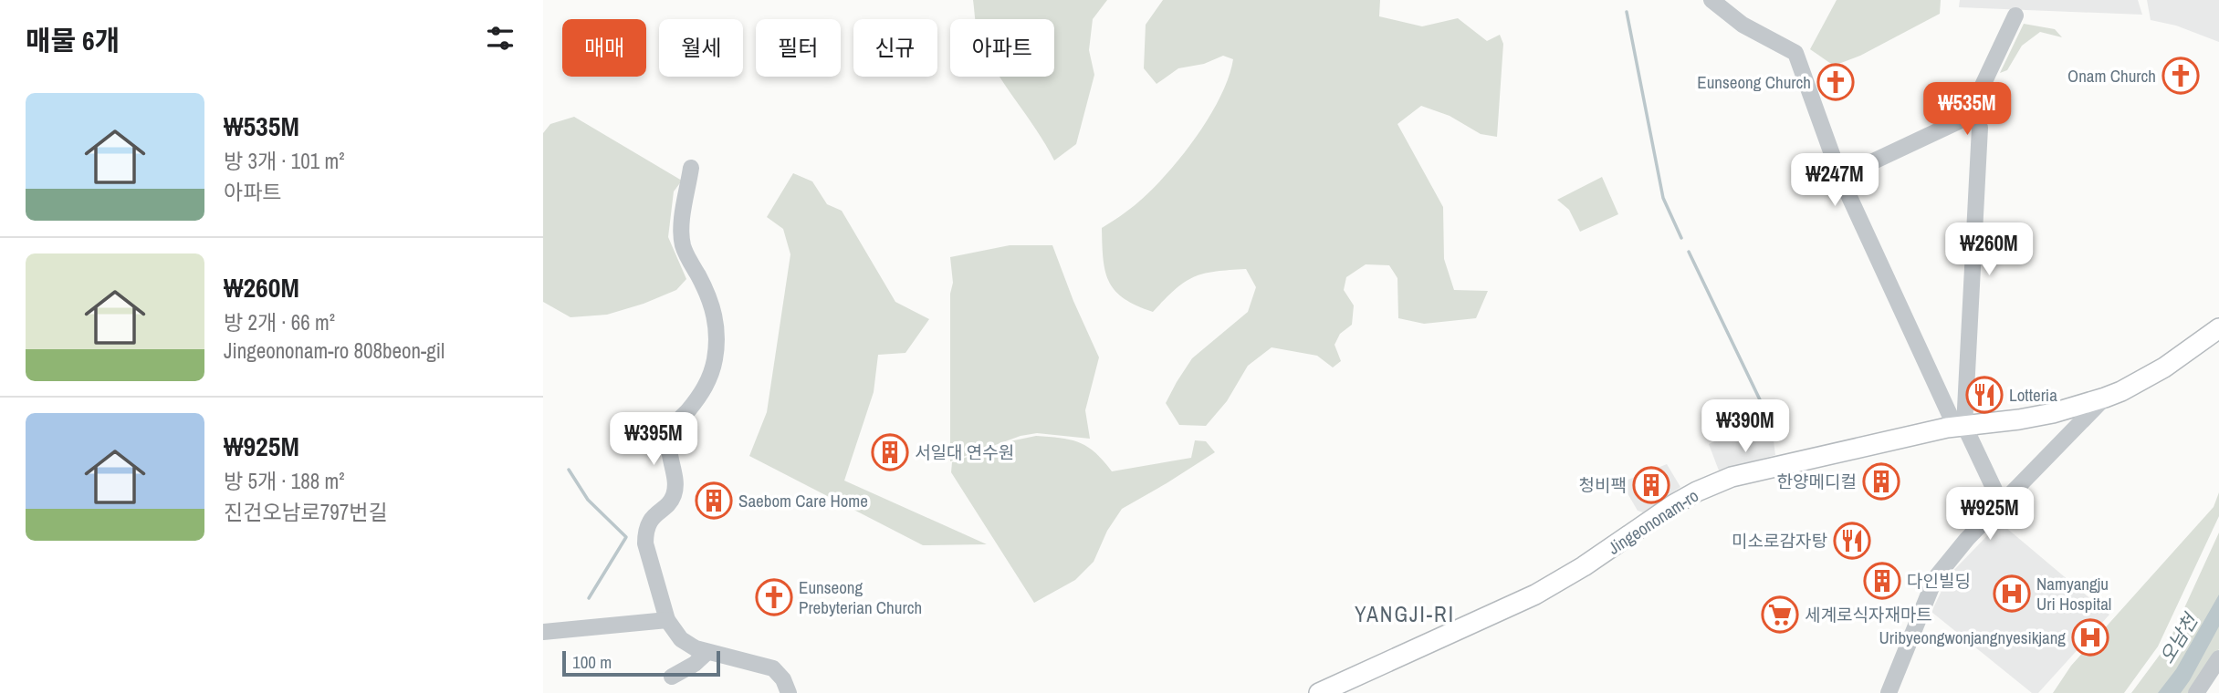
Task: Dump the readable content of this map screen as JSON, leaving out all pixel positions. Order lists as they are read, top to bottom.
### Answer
{
  "streets": {
    "main road": ["Jingeononam-ro"]
  },
  "districts": ["YANGJI-RI"],
  "water": ["오남천"],
  "places": {
    "church": ["Onam Church", "Eunseong Church", "Eunseong Prebyterian Church"],
    "restaurant": ["Lotteria", "미소로감자탕"],
    "building": [
      "서일대 연수원",
      "한양메디컬",
      "청비팩",
      "Saebom Care Home",
      "다인빌딩"
    ],
    "hospital": ["Namyangju Uri Hospital", "Uribyeongwonjangnyesikjang"],
    "supermarket": ["세계로식자재마트"]
  },
  "scale_bar": "100 m",
  "page": {
    "heading": "매물 6개",
    "chip": [
      "매매",
      "월세",
      "필터",
      "신규",
      "아파트"
    ],
    "list": [
      {
        "name": "₩535M",
        "note": "방 3개 · 101 m² · 아파트"
      },
      {
        "name": "₩260M",
        "note": "방 2개 · 66 m² · Jingeononam-ro 808beon-gil"
      },
      {
        "name": "₩925M",
        "note": "방 5개 · 188 m² · 진건오남로797번길"
      }
    ],
    "price": [
      "₩535M",
      "₩247M",
      "₩260M",
      "₩390M",
      "₩395M",
      "₩925M"
    ],
    "scale": "100 m"
  }
}
